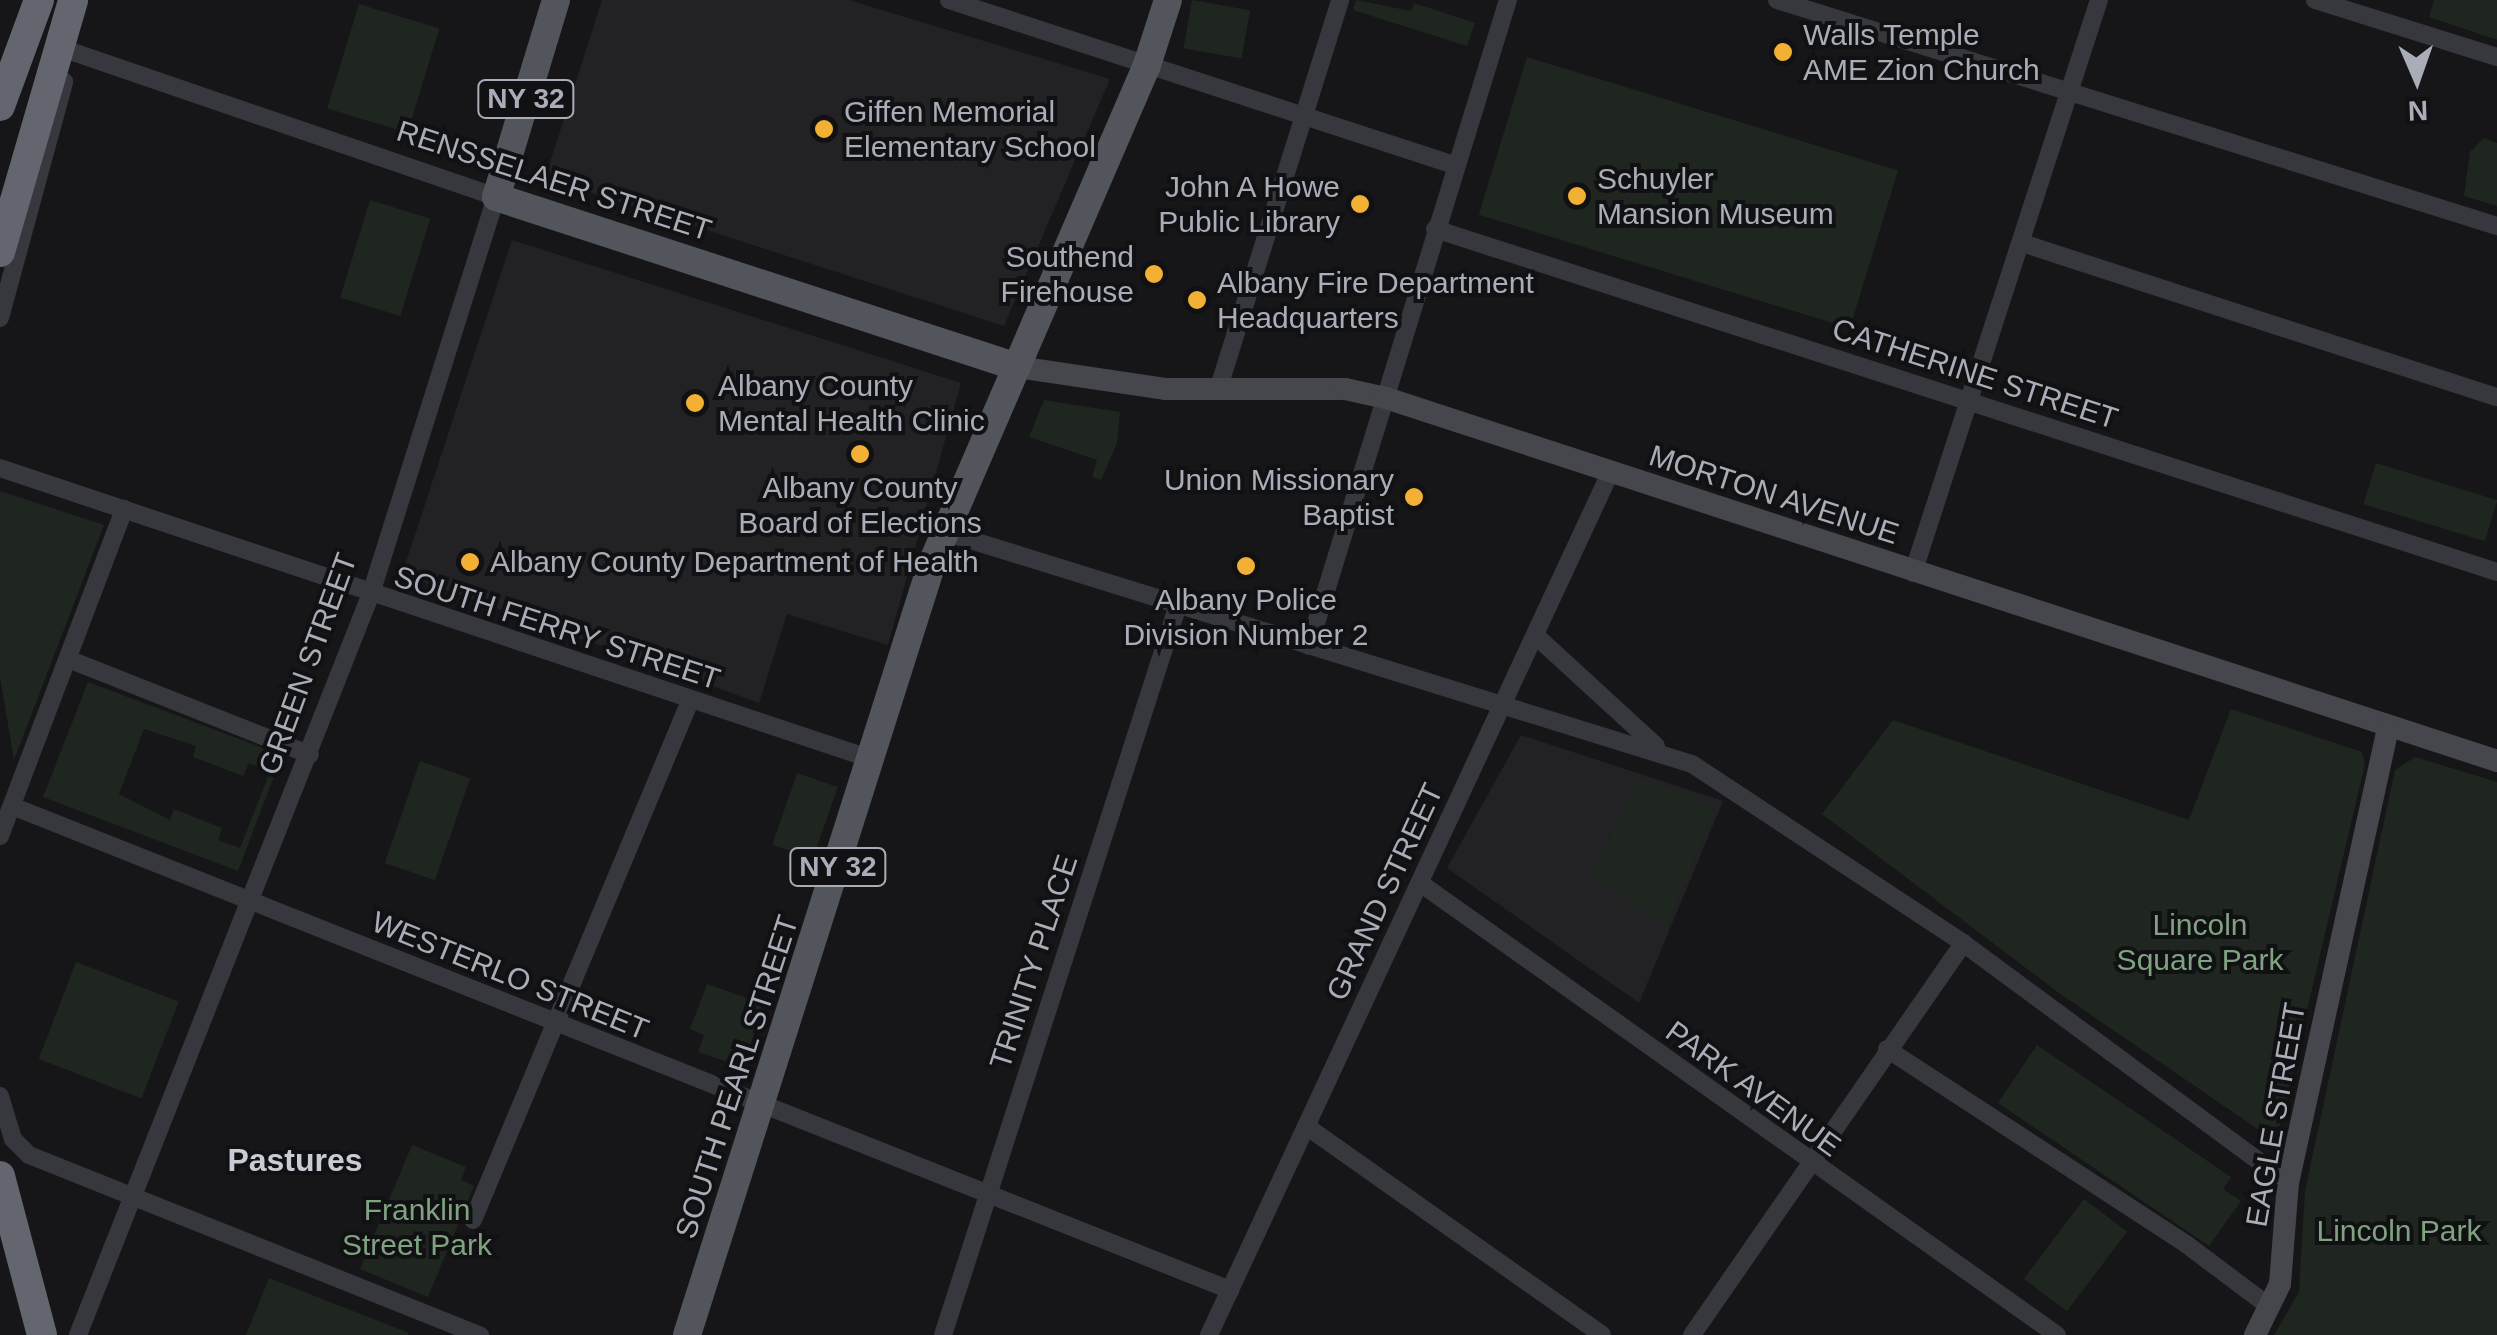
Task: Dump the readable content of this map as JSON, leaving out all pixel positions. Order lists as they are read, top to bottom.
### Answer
{
  "streets": {
    "main road": [
      "NY 32",
      "RENSSELAER STREET",
      "GREEN STREET",
      "SOUTH PEARL STREET"
    ],
    "street": [
      "CATHERINE STREET",
      "MORTON AVENUE",
      "SOUTH FERRY STREET",
      "GRAND STREET",
      "TRINITY PLACE",
      "WESTERLO STREET",
      "PARK AVENUE",
      "EAGLE STREET"
    ]
  },
  "crossings": [
    ["RENSSELAER STREET", "MORTON AVENUE"],
    ["RENSSELAER STREET", "GREEN STREET"],
    ["RENSSELAER STREET", "SOUTH PEARL STREET"],
    ["MORTON AVENUE", "GRAND STREET"],
    ["MORTON AVENUE", "SOUTH PEARL STREET"],
    ["MORTON AVENUE", "EAGLE STREET"],
    ["SOUTH FERRY STREET", "GREEN STREET"],
    ["SOUTH FERRY STREET", "SOUTH PEARL STREET"],
    ["GREEN STREET", "WESTERLO STREET"],
    ["GRAND STREET", "WESTERLO STREET"],
    ["GRAND STREET", "PARK AVENUE"],
    ["TRINITY PLACE", "WESTERLO STREET"],
    ["WESTERLO STREET", "SOUTH PEARL STREET"]
  ],
  "districts": ["Pastures"],
  "parks": ["Lincoln Square Park", "Franklin Street Park", "Lincoln Park"],
  "places": [
    "Walls Temple AME Zion Church",
    "Giffen Memorial Elementary School",
    "Schuyler Mansion Museum",
    "John A Howe Public Library",
    "Southend Firehouse",
    "Albany Fire Department Headquarters",
    "Albany County Mental Health Clinic",
    "Albany County Board of Elections",
    "Union Missionary Baptist",
    "Albany County Department of Health",
    "Albany Police Division Number 2"
  ],
  "north": "bottom"
}
